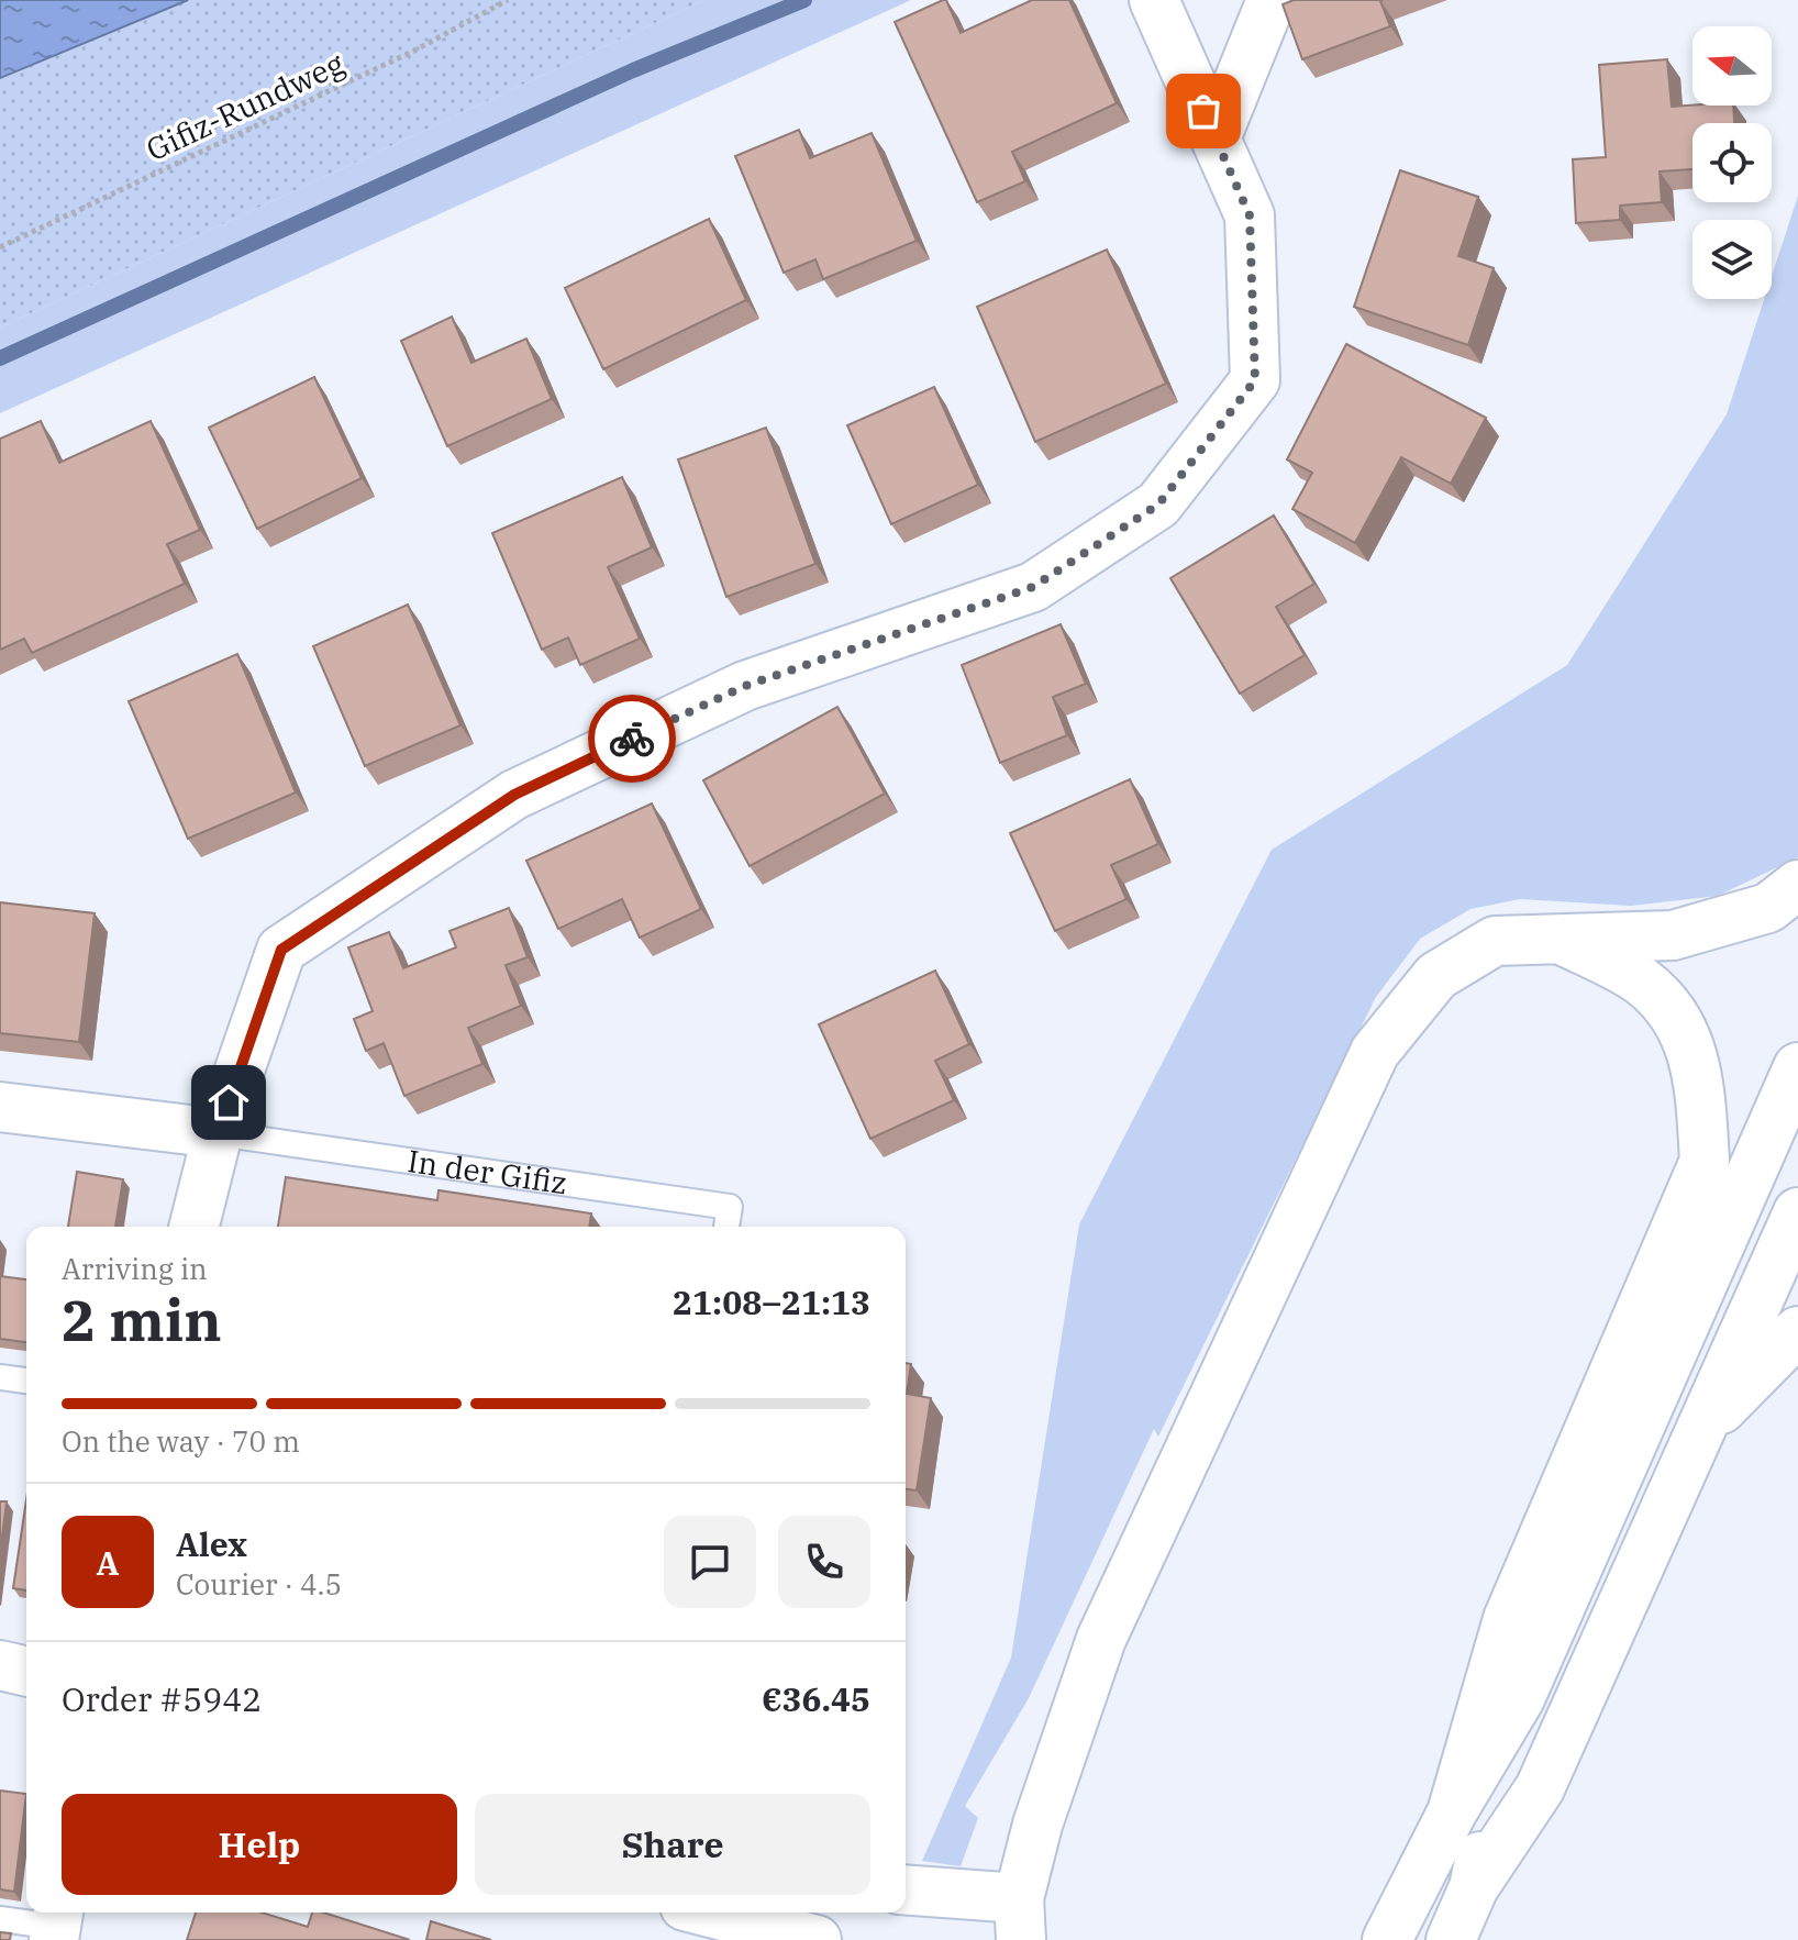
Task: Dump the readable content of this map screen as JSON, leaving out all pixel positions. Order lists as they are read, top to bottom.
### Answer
{
  "streets": {
    "lane": ["In der Gifiz"],
    "path": ["Gifiz-Rundweg"]
  },
  "north": "left",
  "page": {
    "heading": ["2 min", "Arriving in", "21:08–21:13"],
    "panel": [
      "Alex",
      "Courier · 4.5",
      "Order #5942",
      "€36.45"
    ],
    "bar": "On the way · 70 m",
    "round": "A",
    "buttons": ["Help", "Share"]
  }
}
